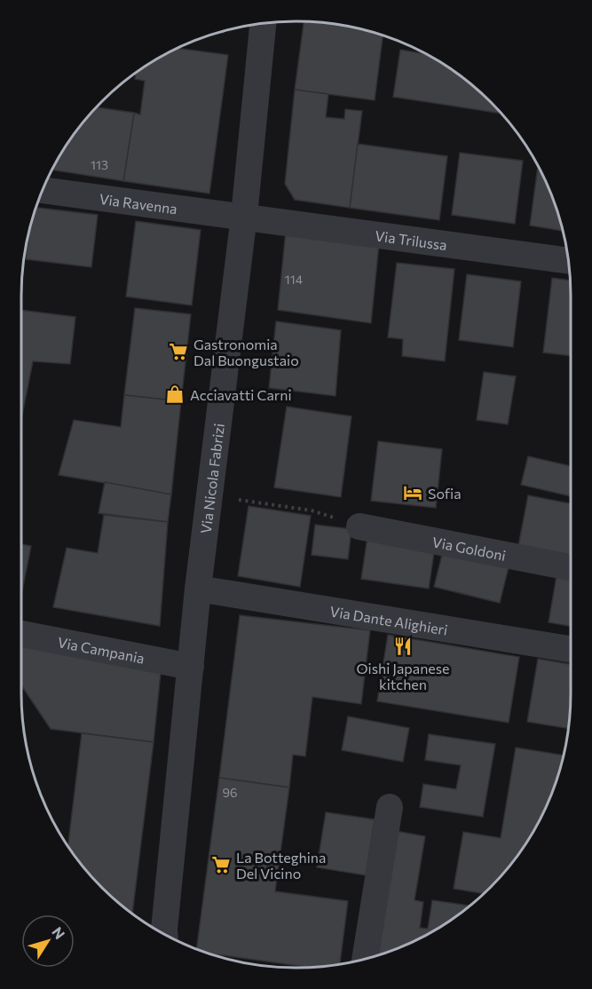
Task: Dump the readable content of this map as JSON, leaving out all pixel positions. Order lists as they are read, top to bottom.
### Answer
{
  "streets": {
    "street": [
      "Via Ravenna",
      "Via Trilussa",
      "Via Nicola Fabrizi",
      "Via Goldoni",
      "Via Dante Alighieri",
      "Via Campania"
    ]
  },
  "crossings": [
    ["Via Ravenna", "Via Trilussa"],
    ["Via Ravenna", "Via Nicola Fabrizi"],
    ["Via Trilussa", "Via Nicola Fabrizi"],
    ["Via Nicola Fabrizi", "Via Dante Alighieri"],
    ["Via Nicola Fabrizi", "Via Campania"]
  ],
  "places": {
    "supermarket": ["Gastronomia Dal Buongustaio", "La Botteghina Del Vicino"],
    "shop": ["Acciavatti Carni"],
    "hotel": ["Sofia"],
    "restaurant": ["Oishi Japanese kitchen"]
  },
  "house_numbers": ["113", "114", "96"],
  "north": "top right"
}
